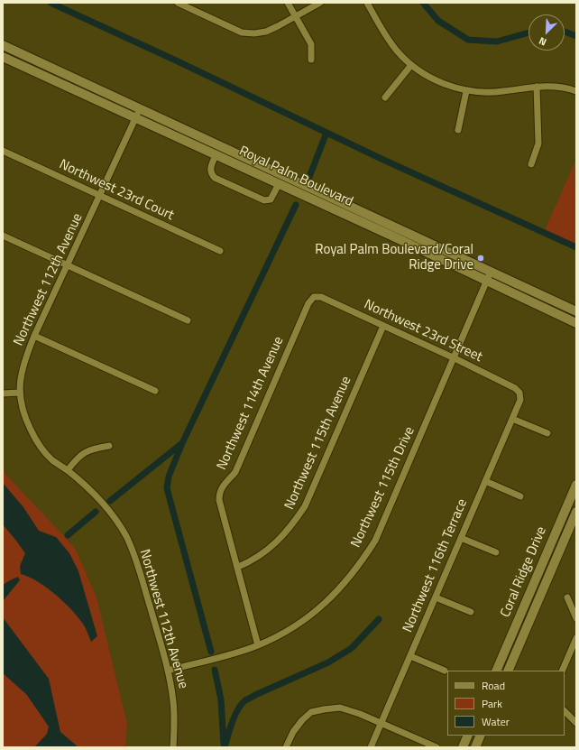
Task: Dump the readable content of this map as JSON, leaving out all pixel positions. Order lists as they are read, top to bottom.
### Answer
{
  "streets": {
    "main road": ["Royal Palm Boulevard", "Coral Ridge Drive"],
    "street": [
      "Northwest 23rd Court",
      "Northwest 112th Avenue",
      "Northwest 23rd Street",
      "Northwest 114th Avenue",
      "Northwest 115th Avenue",
      "Northwest 115th Drive",
      "Northwest 116th Terrace"
    ]
  },
  "crossings": [
    ["Royal Palm Boulevard", "Northwest 112th Avenue"],
    ["Royal Palm Boulevard", "Northwest 115th Drive"],
    ["Northwest 23rd Court", "Northwest 112th Avenue"],
    ["Northwest 112th Avenue", "Northwest 115th Drive"],
    ["Northwest 23rd Street", "Northwest 114th Avenue"],
    ["Northwest 23rd Street", "Northwest 115th Avenue"],
    ["Northwest 23rd Street", "Northwest 115th Drive"],
    ["Northwest 23rd Street", "Northwest 116th Terrace"],
    ["Northwest 114th Avenue", "Northwest 115th Avenue"],
    ["Northwest 114th Avenue", "Northwest 115th Drive"]
  ],
  "places": ["Royal Palm Boulevard/Coral Ridge Drive"],
  "legend": ["Road", "Park", "Water"],
  "north": "bottom left"
}
